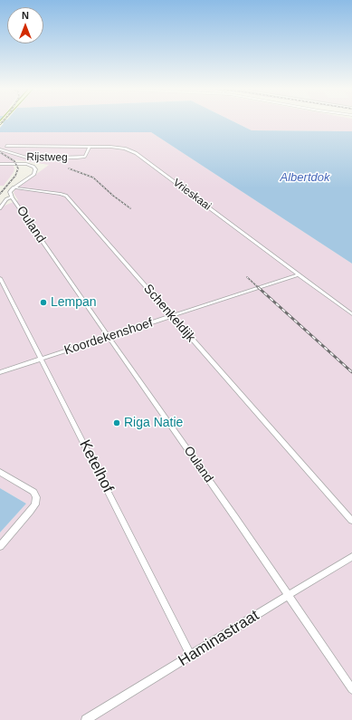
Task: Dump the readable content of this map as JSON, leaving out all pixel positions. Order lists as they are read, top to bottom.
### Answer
{
  "streets": {
    "street": [
      "Rijstweg",
      "Vrieskaai",
      "Ouland",
      "Schenkeldijk",
      "Koordekenshoef",
      "Ketelhof",
      "Haminastraat"
    ]
  },
  "crossings": [
    ["Rijstweg", "Vrieskaai"],
    ["Vrieskaai", "Koordekenshoef"],
    ["Ouland", "Schenkeldijk"],
    ["Ouland", "Koordekenshoef"],
    ["Ouland", "Haminastraat"],
    ["Schenkeldijk", "Koordekenshoef"],
    ["Koordekenshoef", "Ketelhof"],
    ["Ketelhof", "Haminastraat"]
  ],
  "water": ["Albertdok"],
  "places": ["Lempan", "Riga Natie"],
  "north": "top"
}
